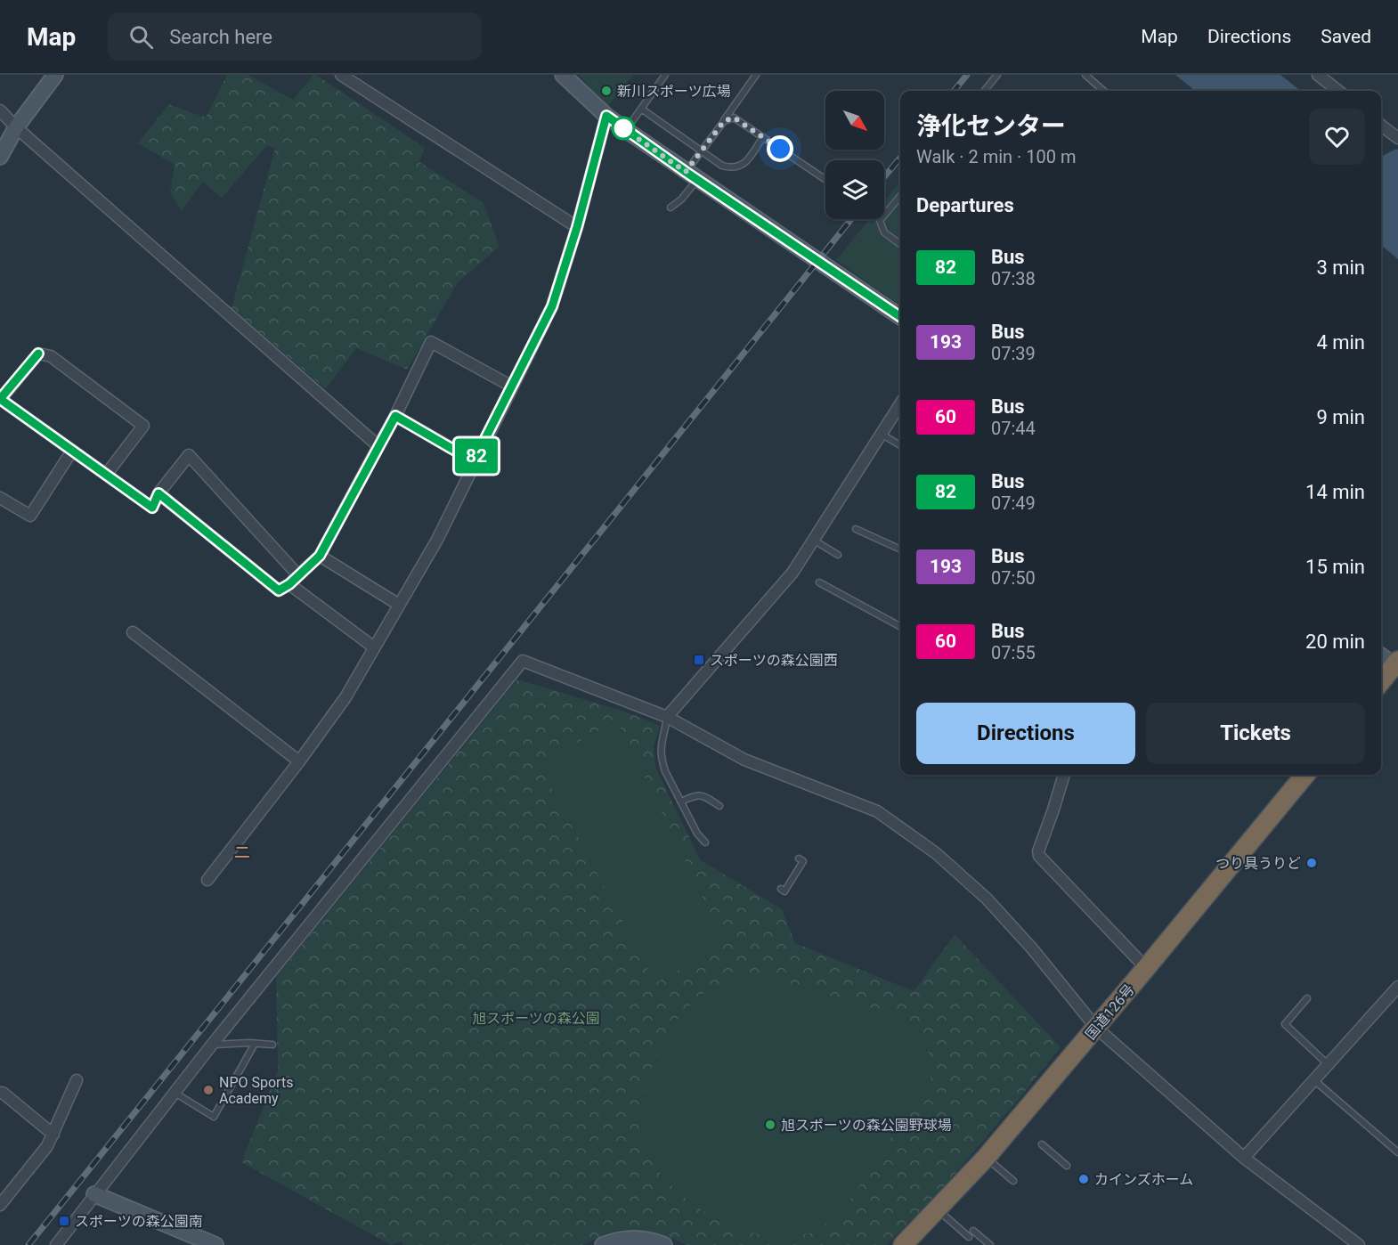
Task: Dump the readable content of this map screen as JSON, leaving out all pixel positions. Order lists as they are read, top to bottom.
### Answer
{
  "streets": {
    "highway": ["国道126号"]
  },
  "districts": ["ニ"],
  "parks": ["旭スポーツの森公園"],
  "places": {
    "other": [
      "新川スポーツ広場",
      "つり具うりど",
      "NPO Sports Academy",
      "旭スポーツの森公園野球場",
      "カインズホーム"
    ],
    "transit": ["スポーツの森公園西", "スポーツの森公園南"]
  },
  "lines": ["bus line 82"],
  "north": "bottom right",
  "page": {
    "header": "Map",
    "search": "Search here",
    "nav": ["Map", "Directions", "Saved"],
    "on_map": "82",
    "heading": [
      ["浄化センター", "Walk · 2 min · 100 m"],
      "Departures"
    ],
    "list": [
      {
        "mark": "82",
        "name": "Bus",
        "note": "07:38",
        "value": "3 min"
      },
      {
        "mark": "193",
        "name": "Bus",
        "note": "07:39",
        "value": "4 min"
      },
      {
        "mark": "60",
        "name": "Bus",
        "note": "07:44",
        "value": "9 min"
      },
      {
        "mark": "82",
        "name": "Bus",
        "note": "07:49",
        "value": "14 min"
      },
      {
        "mark": "193",
        "name": "Bus",
        "note": "07:50",
        "value": "15 min"
      },
      {
        "mark": "60",
        "name": "Bus",
        "note": "07:55",
        "value": "20 min"
      }
    ],
    "buttons": ["Directions", "Tickets"]
  }
}
